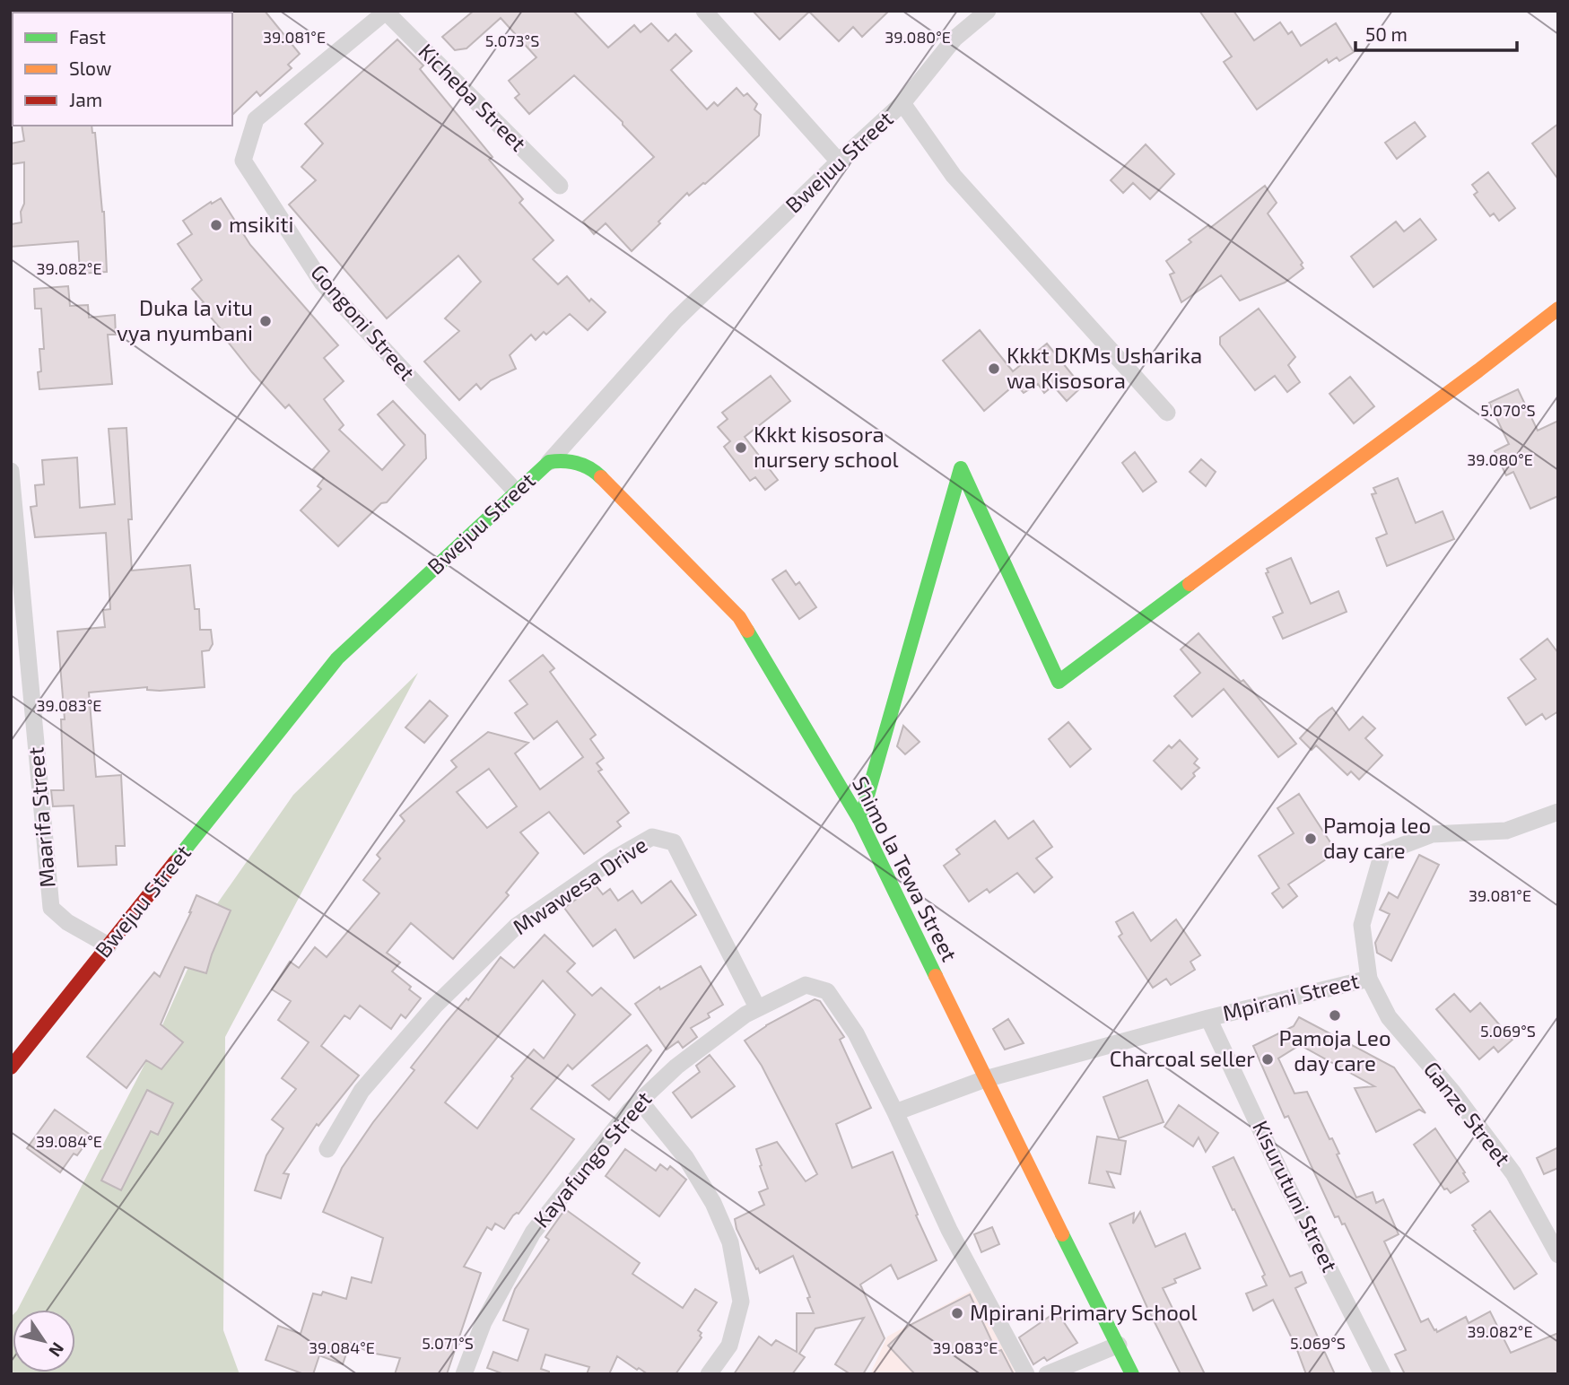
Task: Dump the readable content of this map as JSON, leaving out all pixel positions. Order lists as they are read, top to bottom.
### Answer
{
  "streets": {
    "street": [
      "Kicheba Street",
      "Bwejuu Street",
      "Gongoni Street",
      "Maarifa Street",
      "Shimo la Tewa Street",
      "Mwawesa Drive",
      "Mpirani Street",
      "Ganze Street",
      "Kayafungo Street",
      "Kisurutuni Street"
    ]
  },
  "crossings": [
    ["Kicheba Street", "Gongoni Street"],
    ["Bwejuu Street", "Gongoni Street"],
    ["Bwejuu Street", "Maarifa Street"],
    ["Bwejuu Street", "Shimo la Tewa Street"],
    ["Shimo la Tewa Street", "Mpirani Street"],
    ["Mwawesa Drive", "Kayafungo Street"],
    ["Mpirani Street", "Ganze Street"],
    ["Mpirani Street", "Kayafungo Street"],
    ["Mpirani Street", "Kisurutuni Street"]
  ],
  "places": [
    "msikiti",
    "Duka la vitu vya nyumbani",
    "Kkkt DKMs Usharika wa Kisosora",
    "Kkkt kisosora nursery school",
    "Pamoja leo day care",
    "Pamoja Leo day care",
    "Charcoal seller",
    "Mpirani Primary School"
  ],
  "legend": ["Fast", "Slow", "Jam"],
  "scale_bar": "50 m",
  "north": "bottom right",
  "coordinates": [
    "39.081°E",
    "39.080°E",
    "5.073°S",
    "39.082°E",
    "5.070°S",
    "39.083°E",
    "5.069°S",
    "39.084°E",
    "5.071°S"
  ]
}
